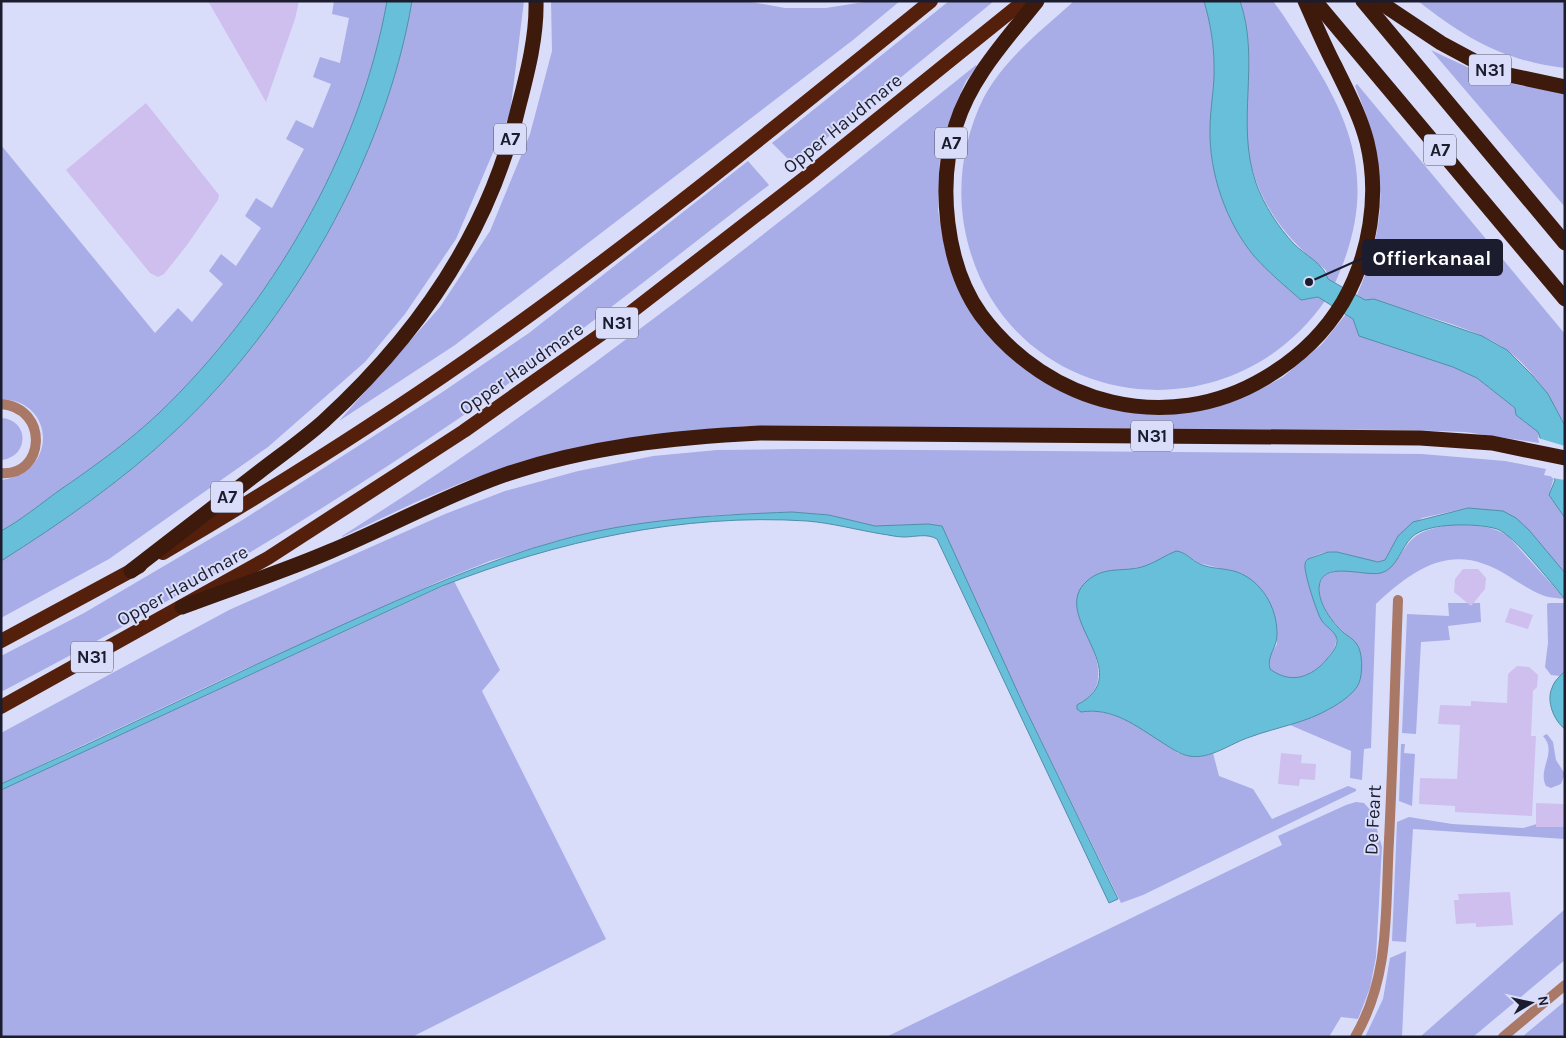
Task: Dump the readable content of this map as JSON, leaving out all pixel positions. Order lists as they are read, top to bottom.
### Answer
{
  "streets": {
    "highway": ["N31", "Opper Haudmare", "A7"],
    "street": ["De Feart"]
  },
  "crossings": [
    ["N31", "Opper Haudmare"],
    ["Opper Haudmare", "A7"]
  ],
  "places": ["Offierkanaal"],
  "north": "right"
}
